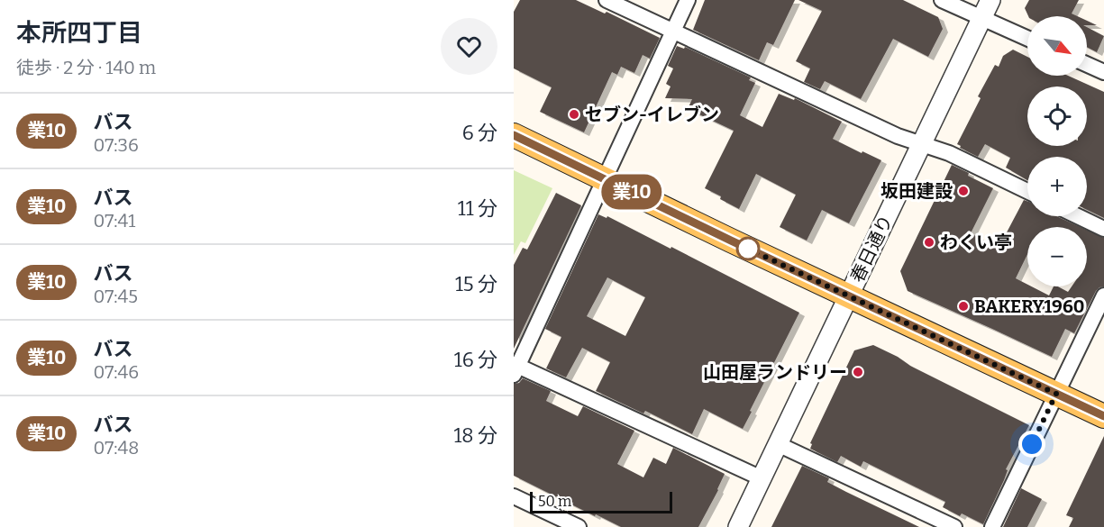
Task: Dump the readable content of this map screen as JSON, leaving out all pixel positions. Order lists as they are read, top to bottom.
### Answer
{
  "streets": {
    "street": ["春日通り"]
  },
  "places": [
    "セブン-イレブン",
    "坂田建設",
    "わくい亭",
    "BAKERY1960",
    "山田屋ランドリー"
  ],
  "lines": ["bus line 業10"],
  "scale_bar": "50 m",
  "north": "bottom right",
  "page": {
    "heading": ["本所四丁目", "徒歩 · 2 分 · 140 m"],
    "on_map": "業10",
    "map_buttons": ["+", "−"],
    "list": [
      {
        "mark": "業10",
        "name": "バス",
        "note": "07:36",
        "value": "6 分"
      },
      {
        "mark": "業10",
        "name": "バス",
        "note": "07:41",
        "value": "11 分"
      },
      {
        "mark": "業10",
        "name": "バス",
        "note": "07:45",
        "value": "15 分"
      },
      {
        "mark": "業10",
        "name": "バス",
        "note": "07:46",
        "value": "16 分"
      },
      {
        "mark": "業10",
        "name": "バス",
        "note": "07:48",
        "value": "18 分"
      }
    ],
    "scale": "50 m"
  }
}
